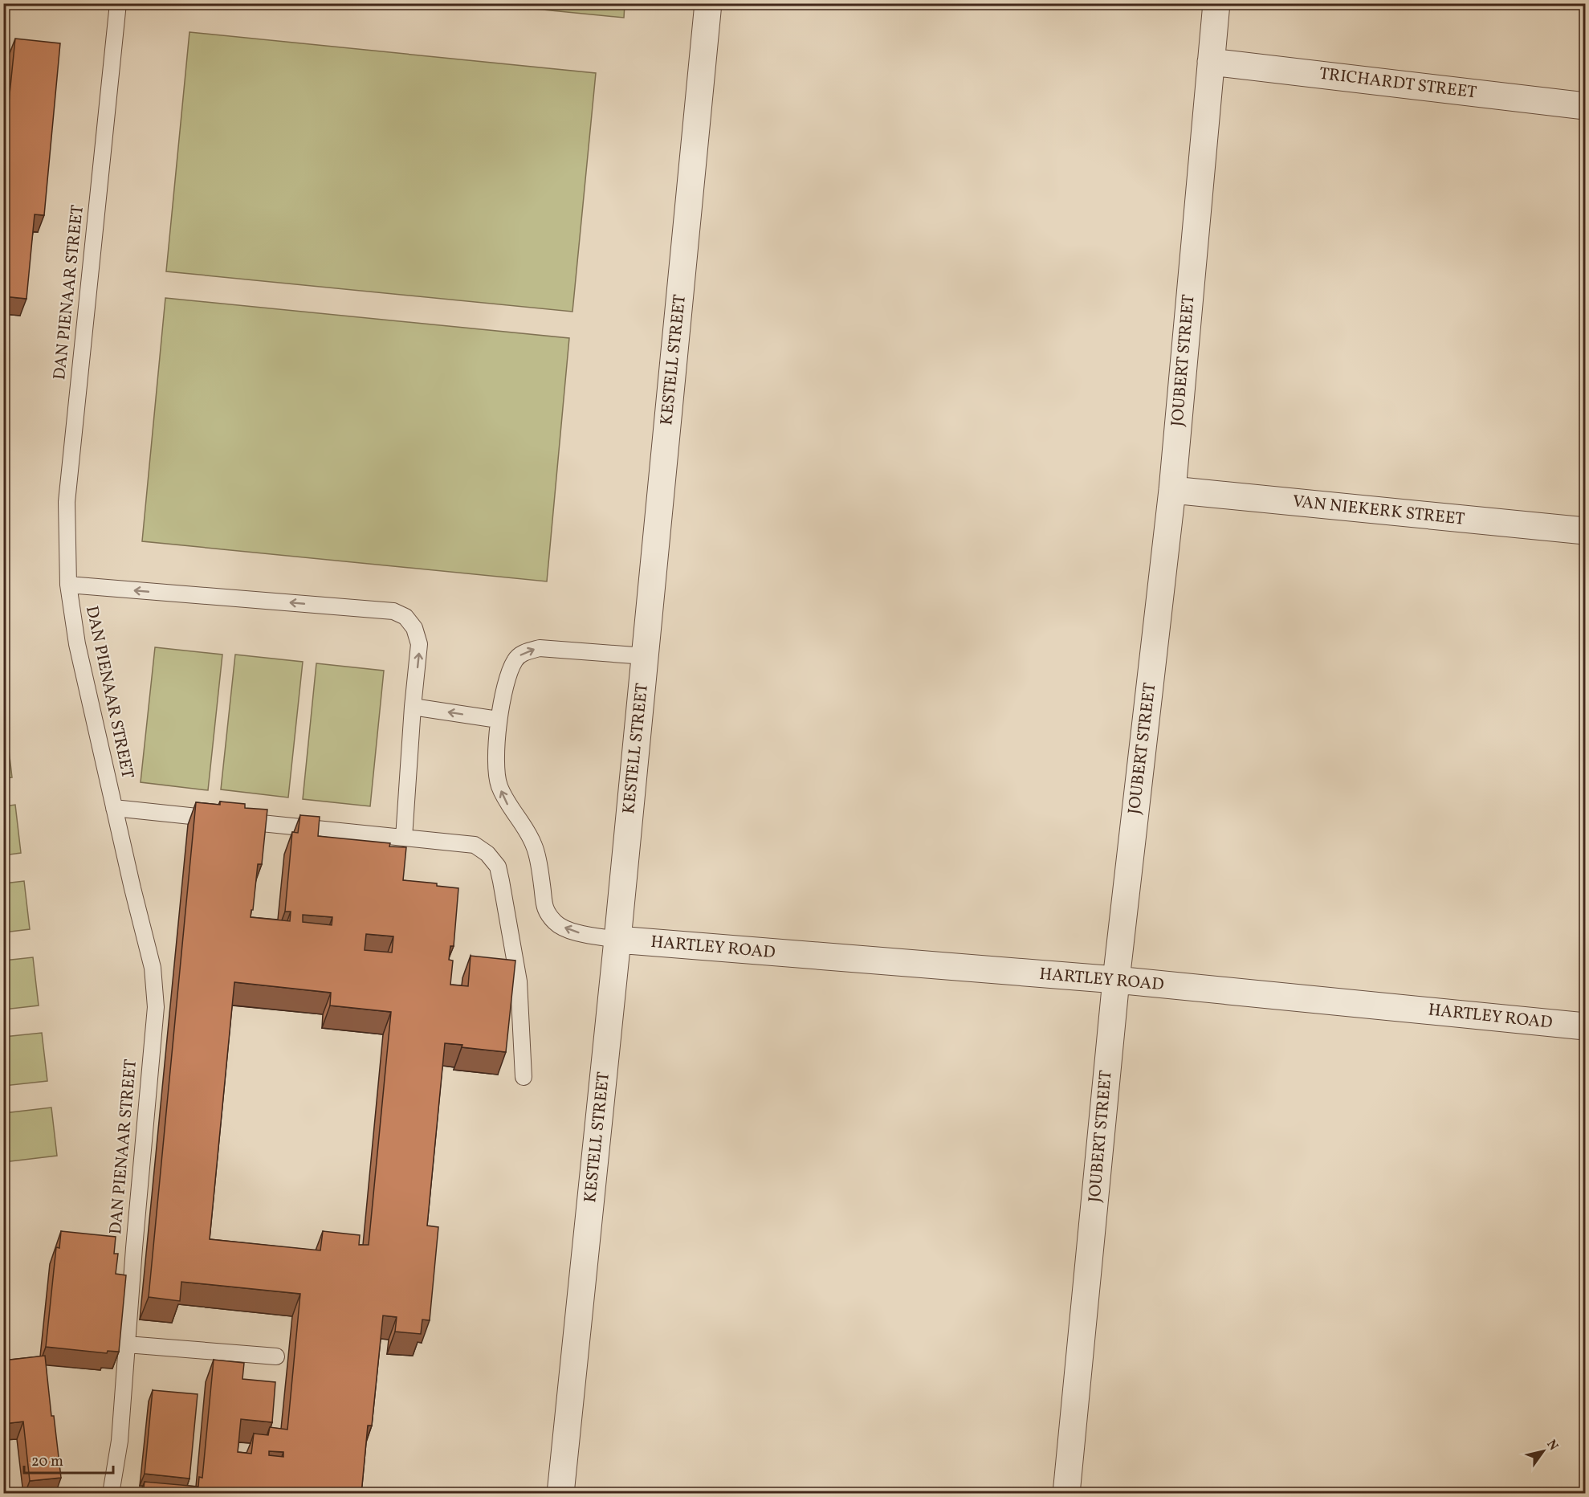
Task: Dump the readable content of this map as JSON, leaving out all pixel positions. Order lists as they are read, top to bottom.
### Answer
{
  "streets": {
    "street": [
      "TRICHARDT STREET",
      "KESTELL STREET",
      "JOUBERT STREET",
      "VAN NIEKERK STREET",
      "HARTLEY ROAD"
    ],
    "lane": ["DAN PIENAAR STREET"]
  },
  "crossings": [
    ["TRICHARDT STREET", "JOUBERT STREET"],
    ["KESTELL STREET", "HARTLEY ROAD"],
    ["JOUBERT STREET", "VAN NIEKERK STREET"],
    ["JOUBERT STREET", "HARTLEY ROAD"]
  ],
  "scale_bar": "20 m",
  "north": "top right"
}
